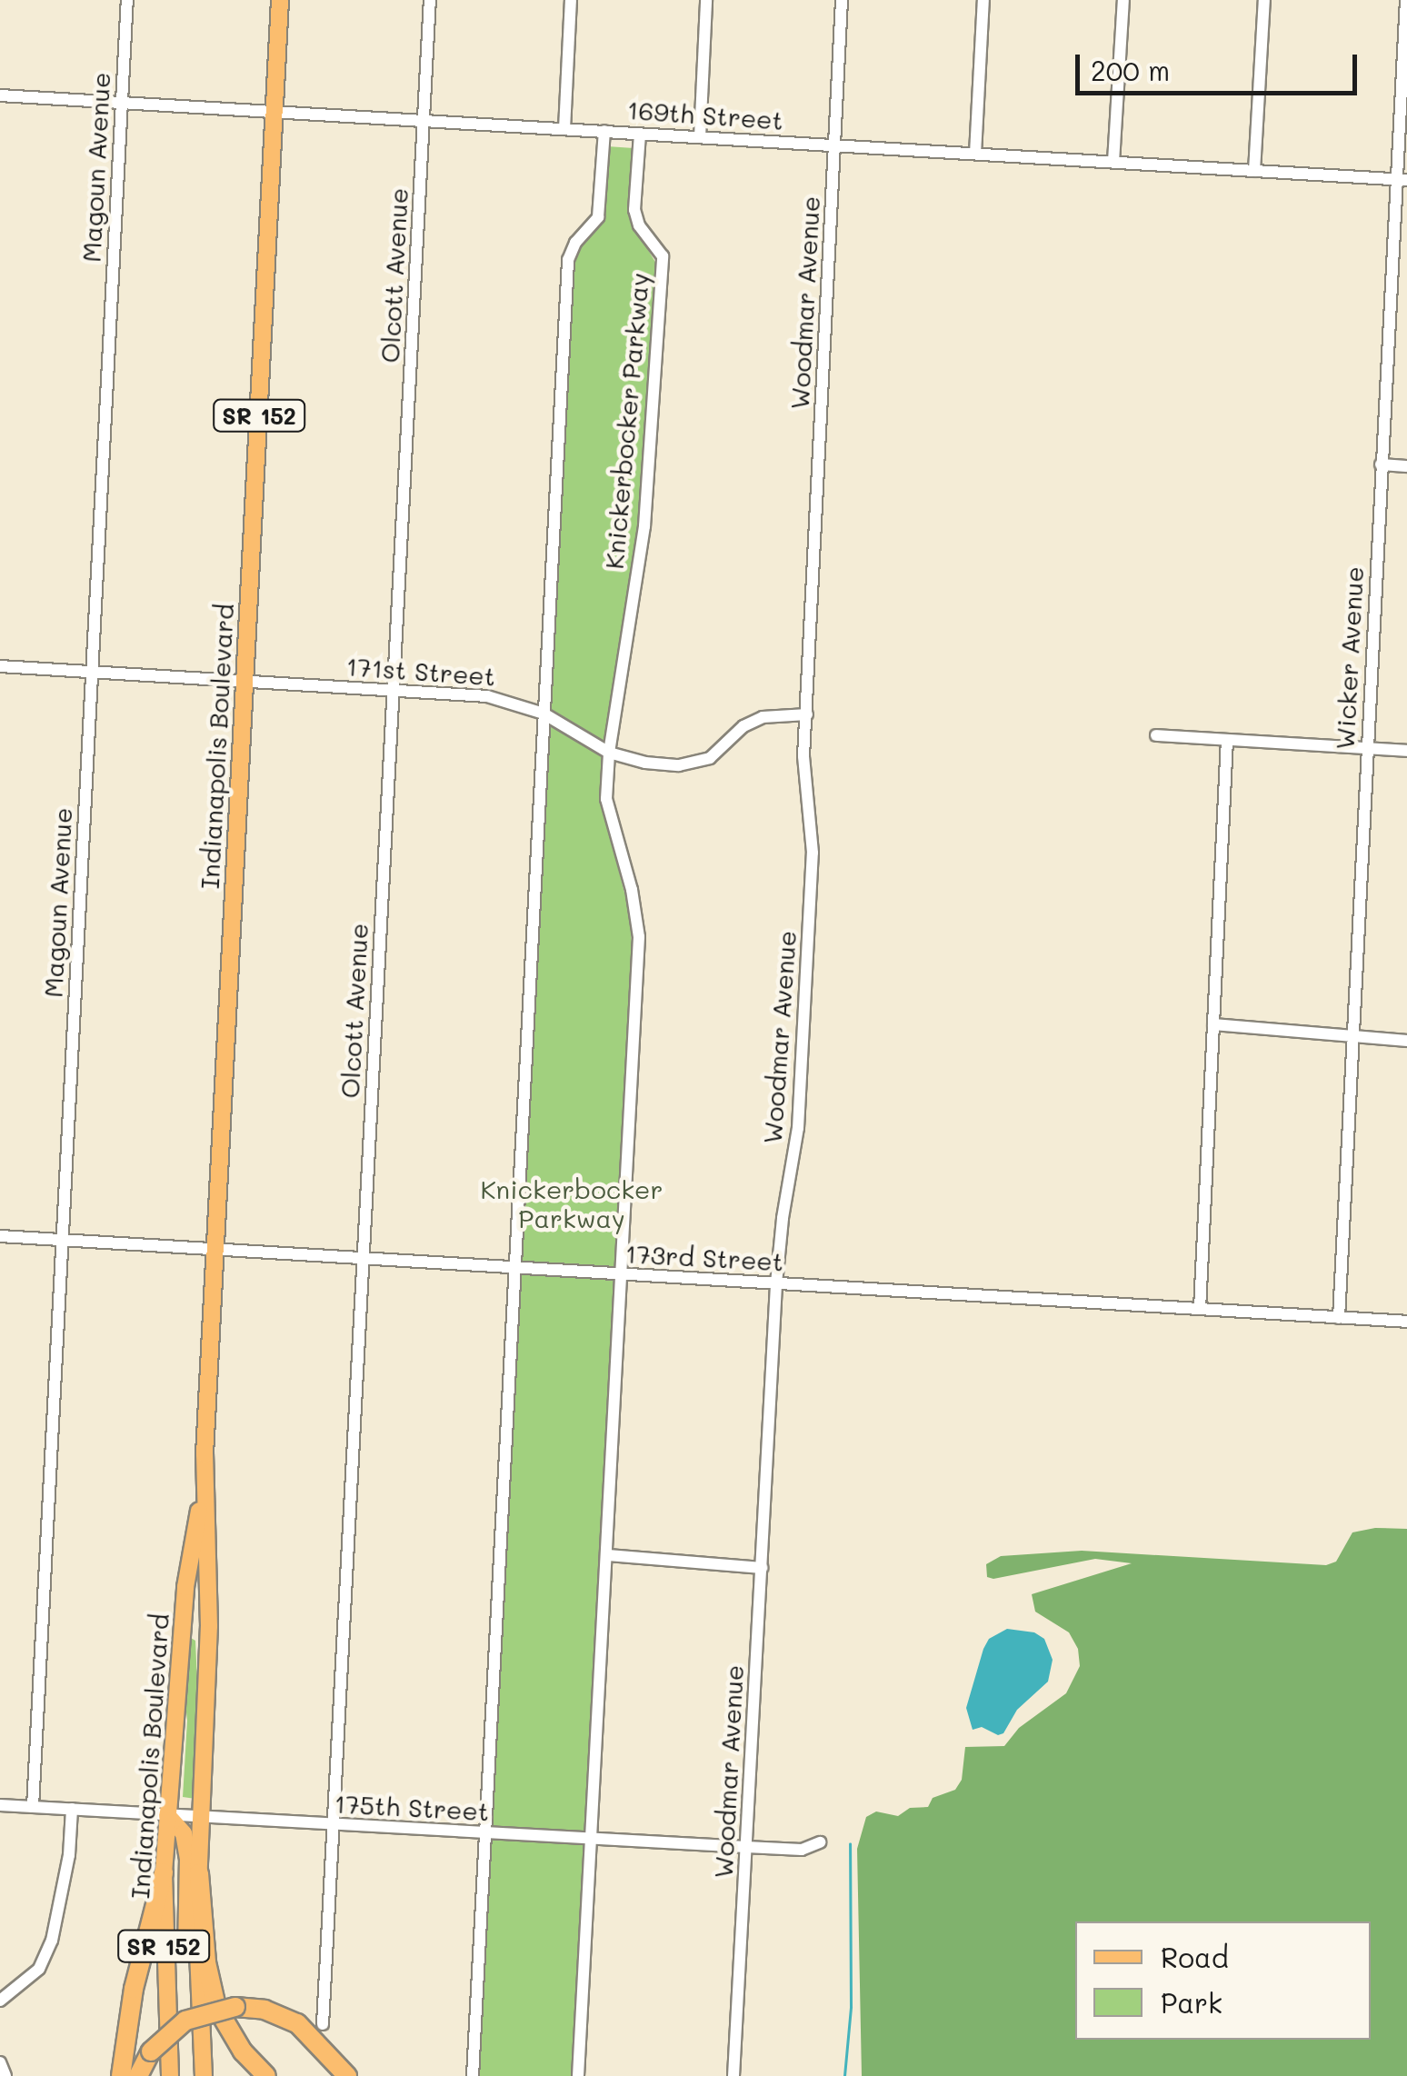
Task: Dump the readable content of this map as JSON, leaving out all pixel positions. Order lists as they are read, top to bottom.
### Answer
{
  "streets": {
    "main road": ["SR 152", "Indianapolis Boulevard"],
    "street": [
      "169th Street",
      "Magoun Avenue",
      "Olcott Avenue",
      "Woodmar Avenue",
      "Knickerbocker Parkway",
      "Wicker Avenue",
      "171st Street",
      "173rd Street",
      "175th Street"
    ]
  },
  "crossings": [
    ["169th Street", "Magoun Avenue"],
    ["169th Street", "Olcott Avenue"],
    ["169th Street", "Woodmar Avenue"],
    ["169th Street", "Knickerbocker Parkway"],
    ["169th Street", "Wicker Avenue"],
    ["169th Street", "Indianapolis Boulevard"],
    ["Magoun Avenue", "171st Street"],
    ["Magoun Avenue", "173rd Street"],
    ["Magoun Avenue", "175th Street"],
    ["Olcott Avenue", "171st Street"],
    ["Olcott Avenue", "173rd Street"],
    ["Olcott Avenue", "175th Street"],
    ["Woodmar Avenue", "171st Street"],
    ["Woodmar Avenue", "173rd Street"],
    ["Woodmar Avenue", "175th Street"],
    ["Knickerbocker Parkway", "171st Street"],
    ["Knickerbocker Parkway", "173rd Street"],
    ["Knickerbocker Parkway", "175th Street"],
    ["Wicker Avenue", "173rd Street"],
    ["171st Street", "Indianapolis Boulevard"],
    ["Indianapolis Boulevard", "173rd Street"],
    ["Indianapolis Boulevard", "175th Street"]
  ],
  "parks": ["Knickerbocker Parkway"],
  "legend": ["Road", "Park"],
  "scale_bar": "200 m"
}
